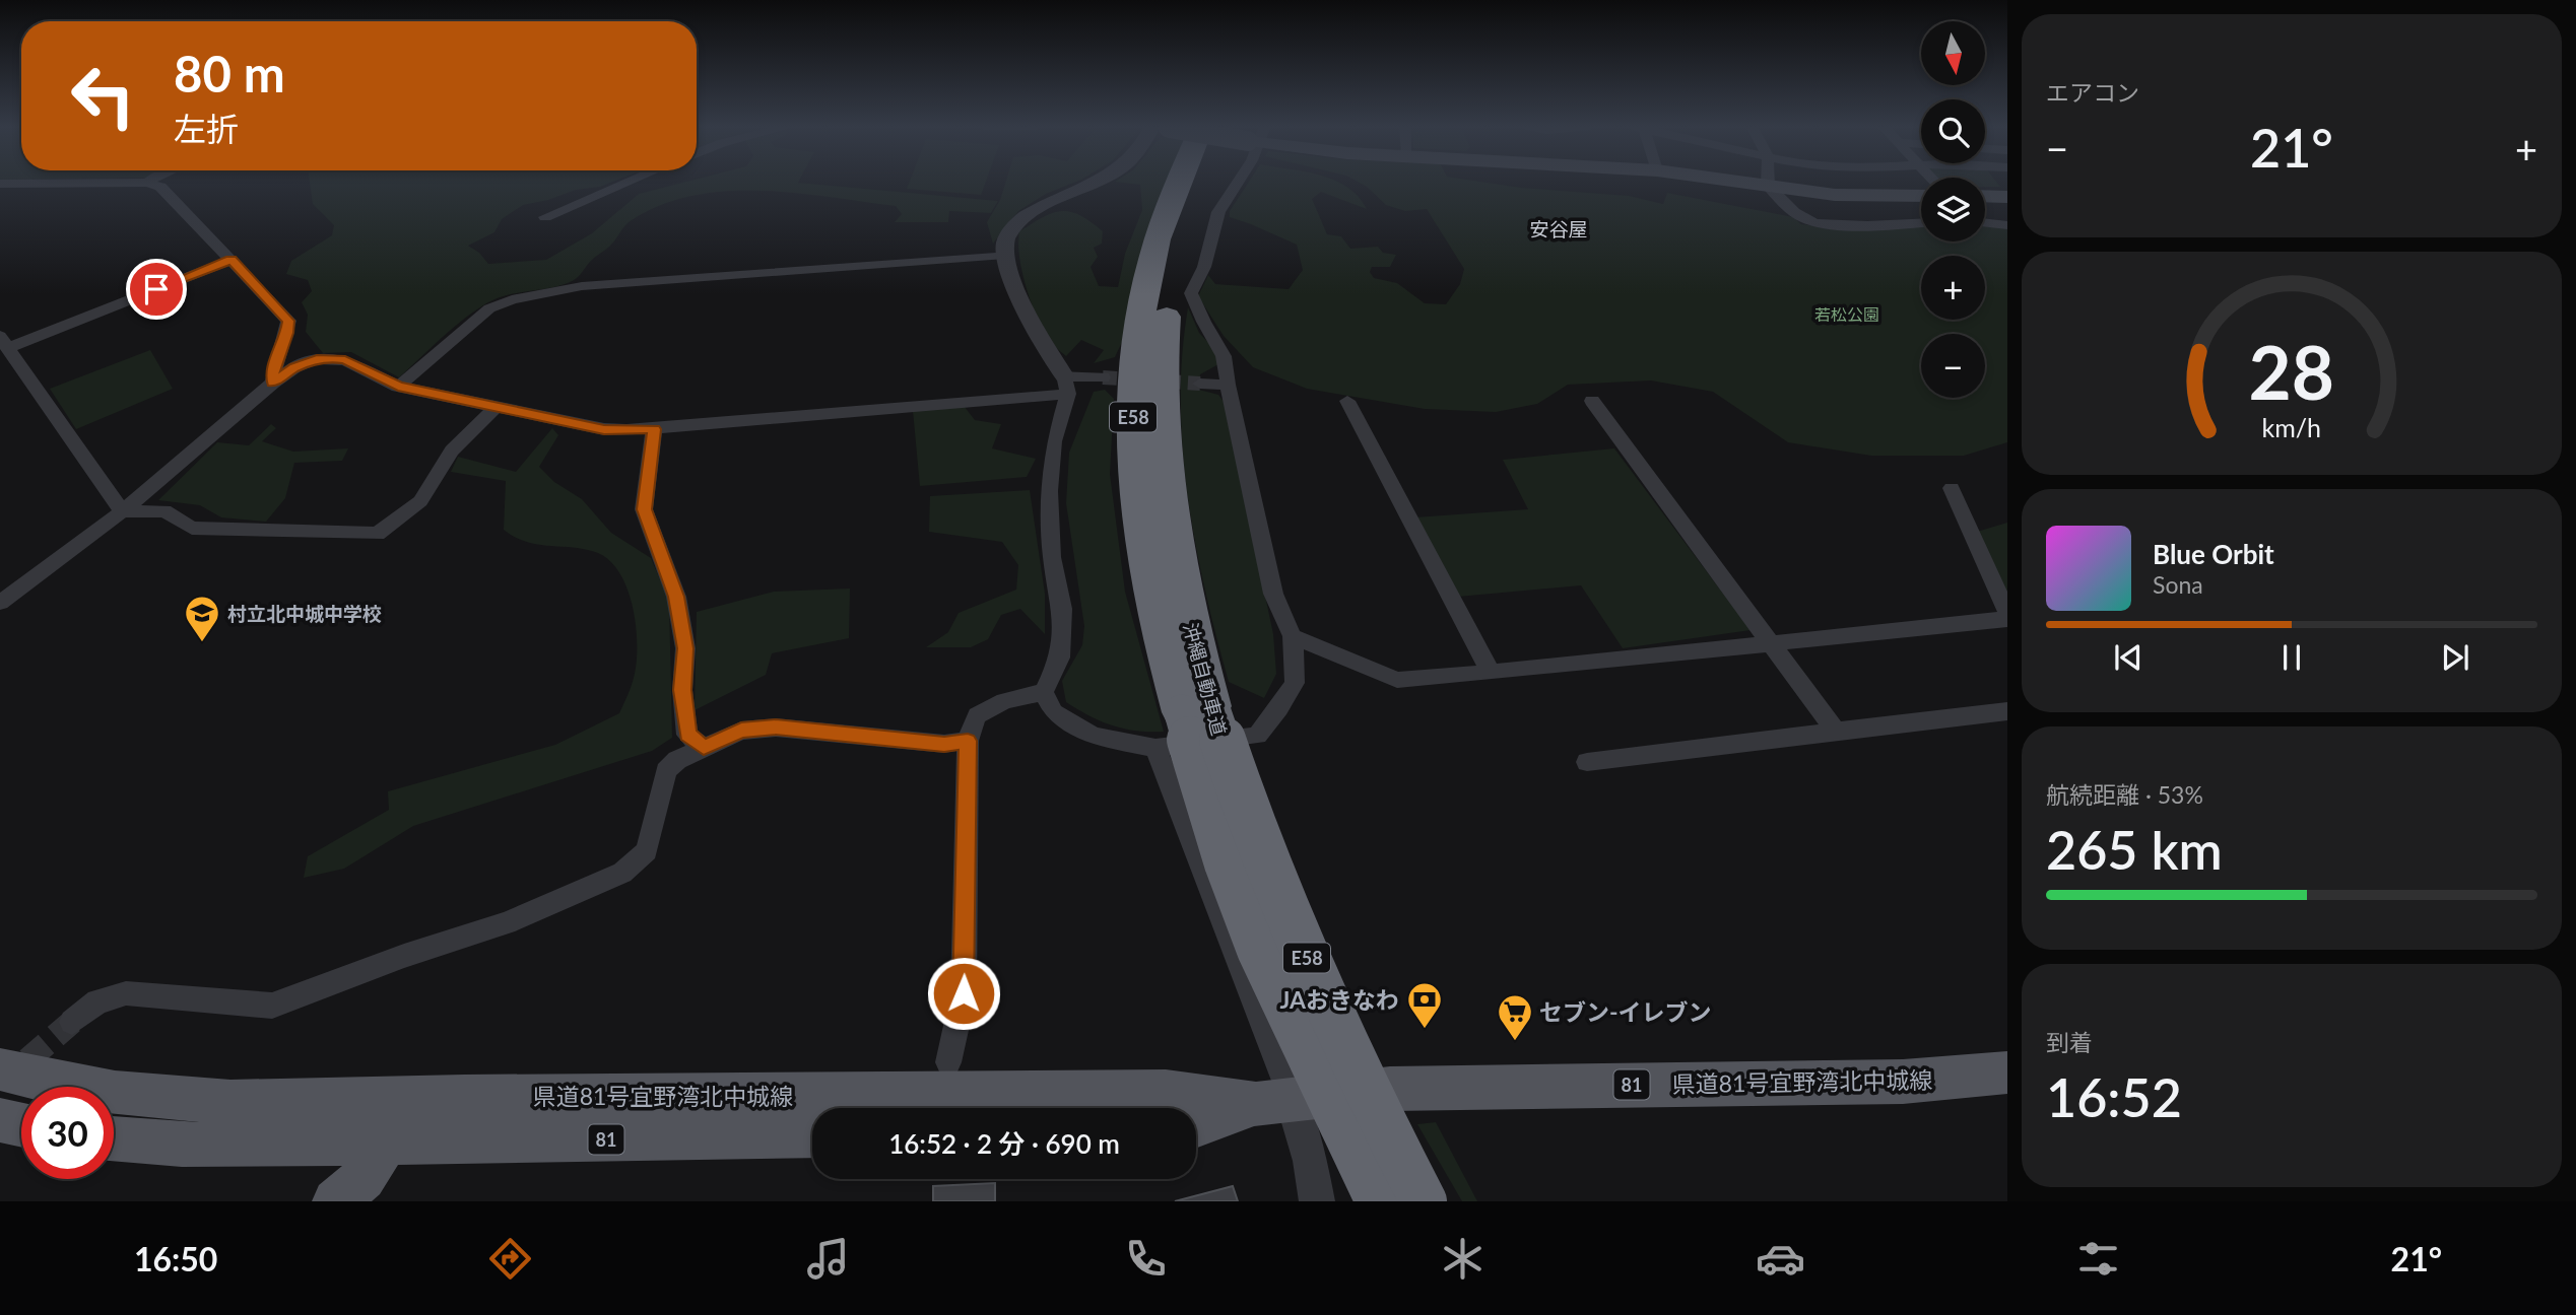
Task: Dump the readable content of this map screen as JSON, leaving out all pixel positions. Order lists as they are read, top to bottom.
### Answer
{
  "streets": {
    "highway": ["E58", "沖縄自動車道"],
    "main road": ["県道81号宜野湾北中城線", "81"]
  },
  "crossings": [
    ["県道81号宜野湾北中城線", "81"]
  ],
  "districts": ["安谷屋"],
  "parks": ["若松公園"],
  "places": {
    "school or university": ["村立北中城中学校"],
    "bank": ["JAおきなわ"],
    "supermarket": ["セブン-イレブン"]
  },
  "north": "bottom",
  "page": {
    "tile": [
      "エアコン",
      ["航続距離 · 53%", "265 km"],
      ["到着", "16:52"]
    ],
    "map_buttons": ["+", "−"],
    "turn": ["80 m", "左折"],
    "heat": ["−", "21°", "+"],
    "song": ["Blue Orbit", "Sona"],
    "limit": "30",
    "trip": "16:52 · 2 分 · 690 m",
    "tabs": ["16:50", "21°"],
    "gauge": ["28", "km/h"]
  }
}
